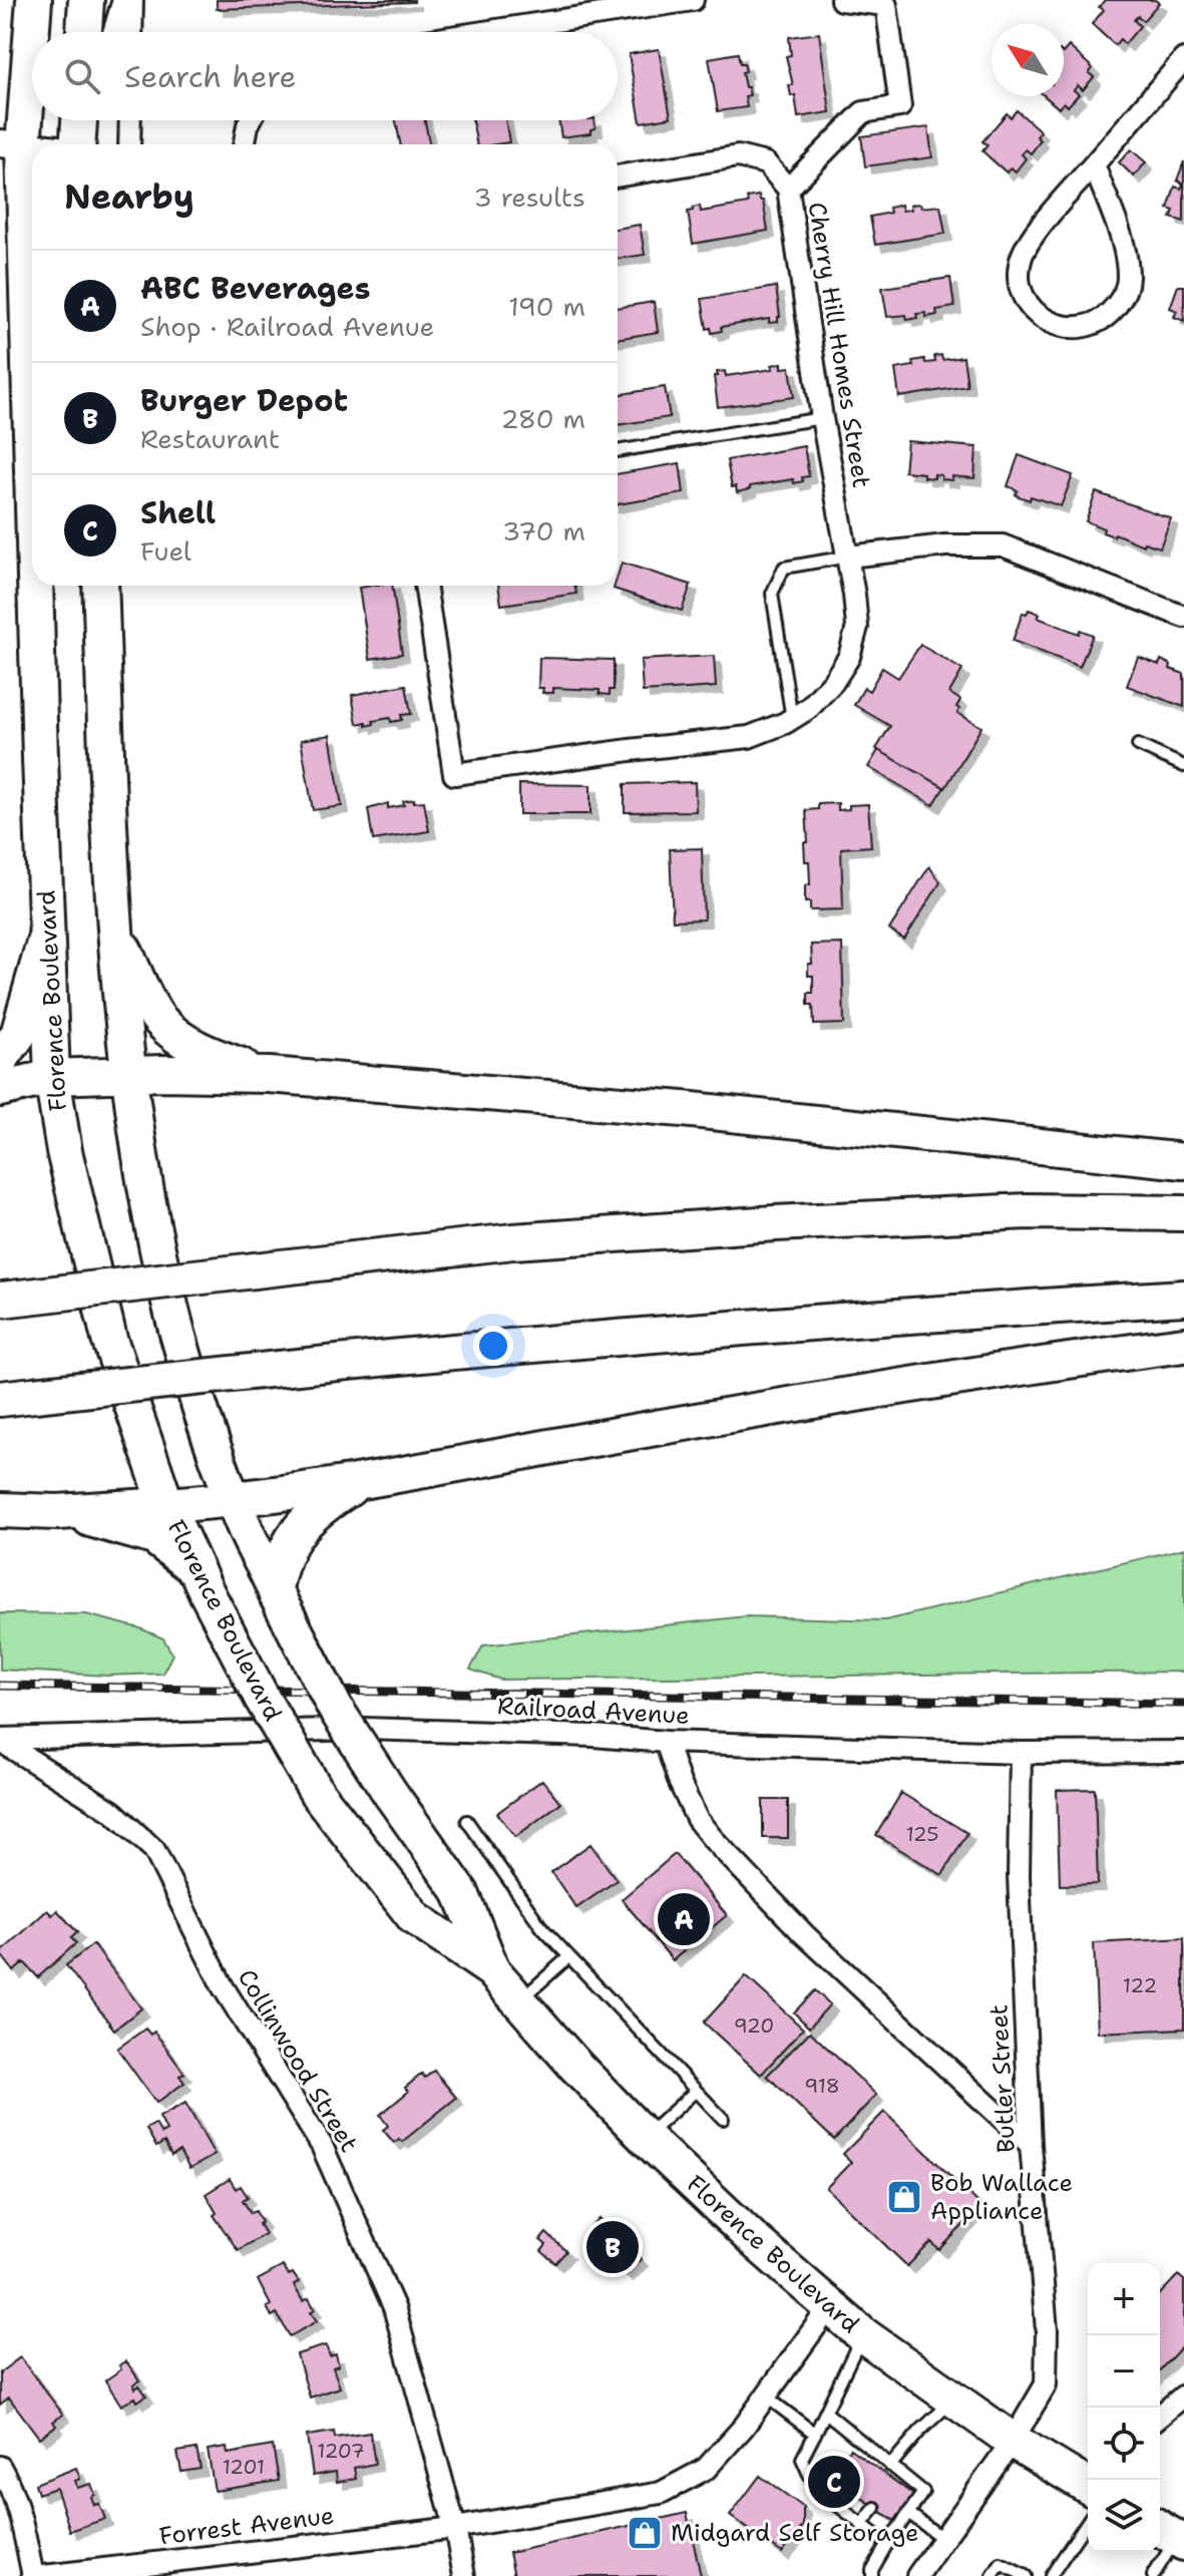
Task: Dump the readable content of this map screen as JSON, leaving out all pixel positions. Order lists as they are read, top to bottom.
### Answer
{
  "streets": {
    "main road": ["Florence Boulevard"],
    "street": [
      "Cherry Hill Homes Street",
      "Railroad Avenue",
      "Collinwood Street",
      "Butler Street",
      "Forrest Avenue"
    ]
  },
  "crossings": [
    ["Florence Boulevard", "Butler Street"],
    ["Florence Boulevard", "Forrest Avenue"],
    ["Railroad Avenue", "Collinwood Street"],
    ["Railroad Avenue", "Butler Street"],
    ["Collinwood Street", "Forrest Avenue"]
  ],
  "places": {
    "shop": ["Bob Wallace Appliance", "Midgard Self Storage"]
  },
  "house_numbers": [
    "125",
    "122",
    "920",
    "918",
    "1207",
    "1201"
  ],
  "north": "top left",
  "page": {
    "search": "Search here",
    "heading": ["Nearby", "3 results"],
    "list": [
      {
        "mark": "A",
        "name": "ABC Beverages",
        "note": "Shop · Railroad Avenue",
        "value": "190 m"
      },
      {
        "mark": "B",
        "name": "Burger Depot",
        "note": "Restaurant",
        "value": "280 m"
      },
      {
        "mark": "C",
        "name": "Shell",
        "note": "Fuel",
        "value": "370 m"
      }
    ],
    "pins": ["A", "B", "C"],
    "map_buttons": ["+", "−"]
  }
}
